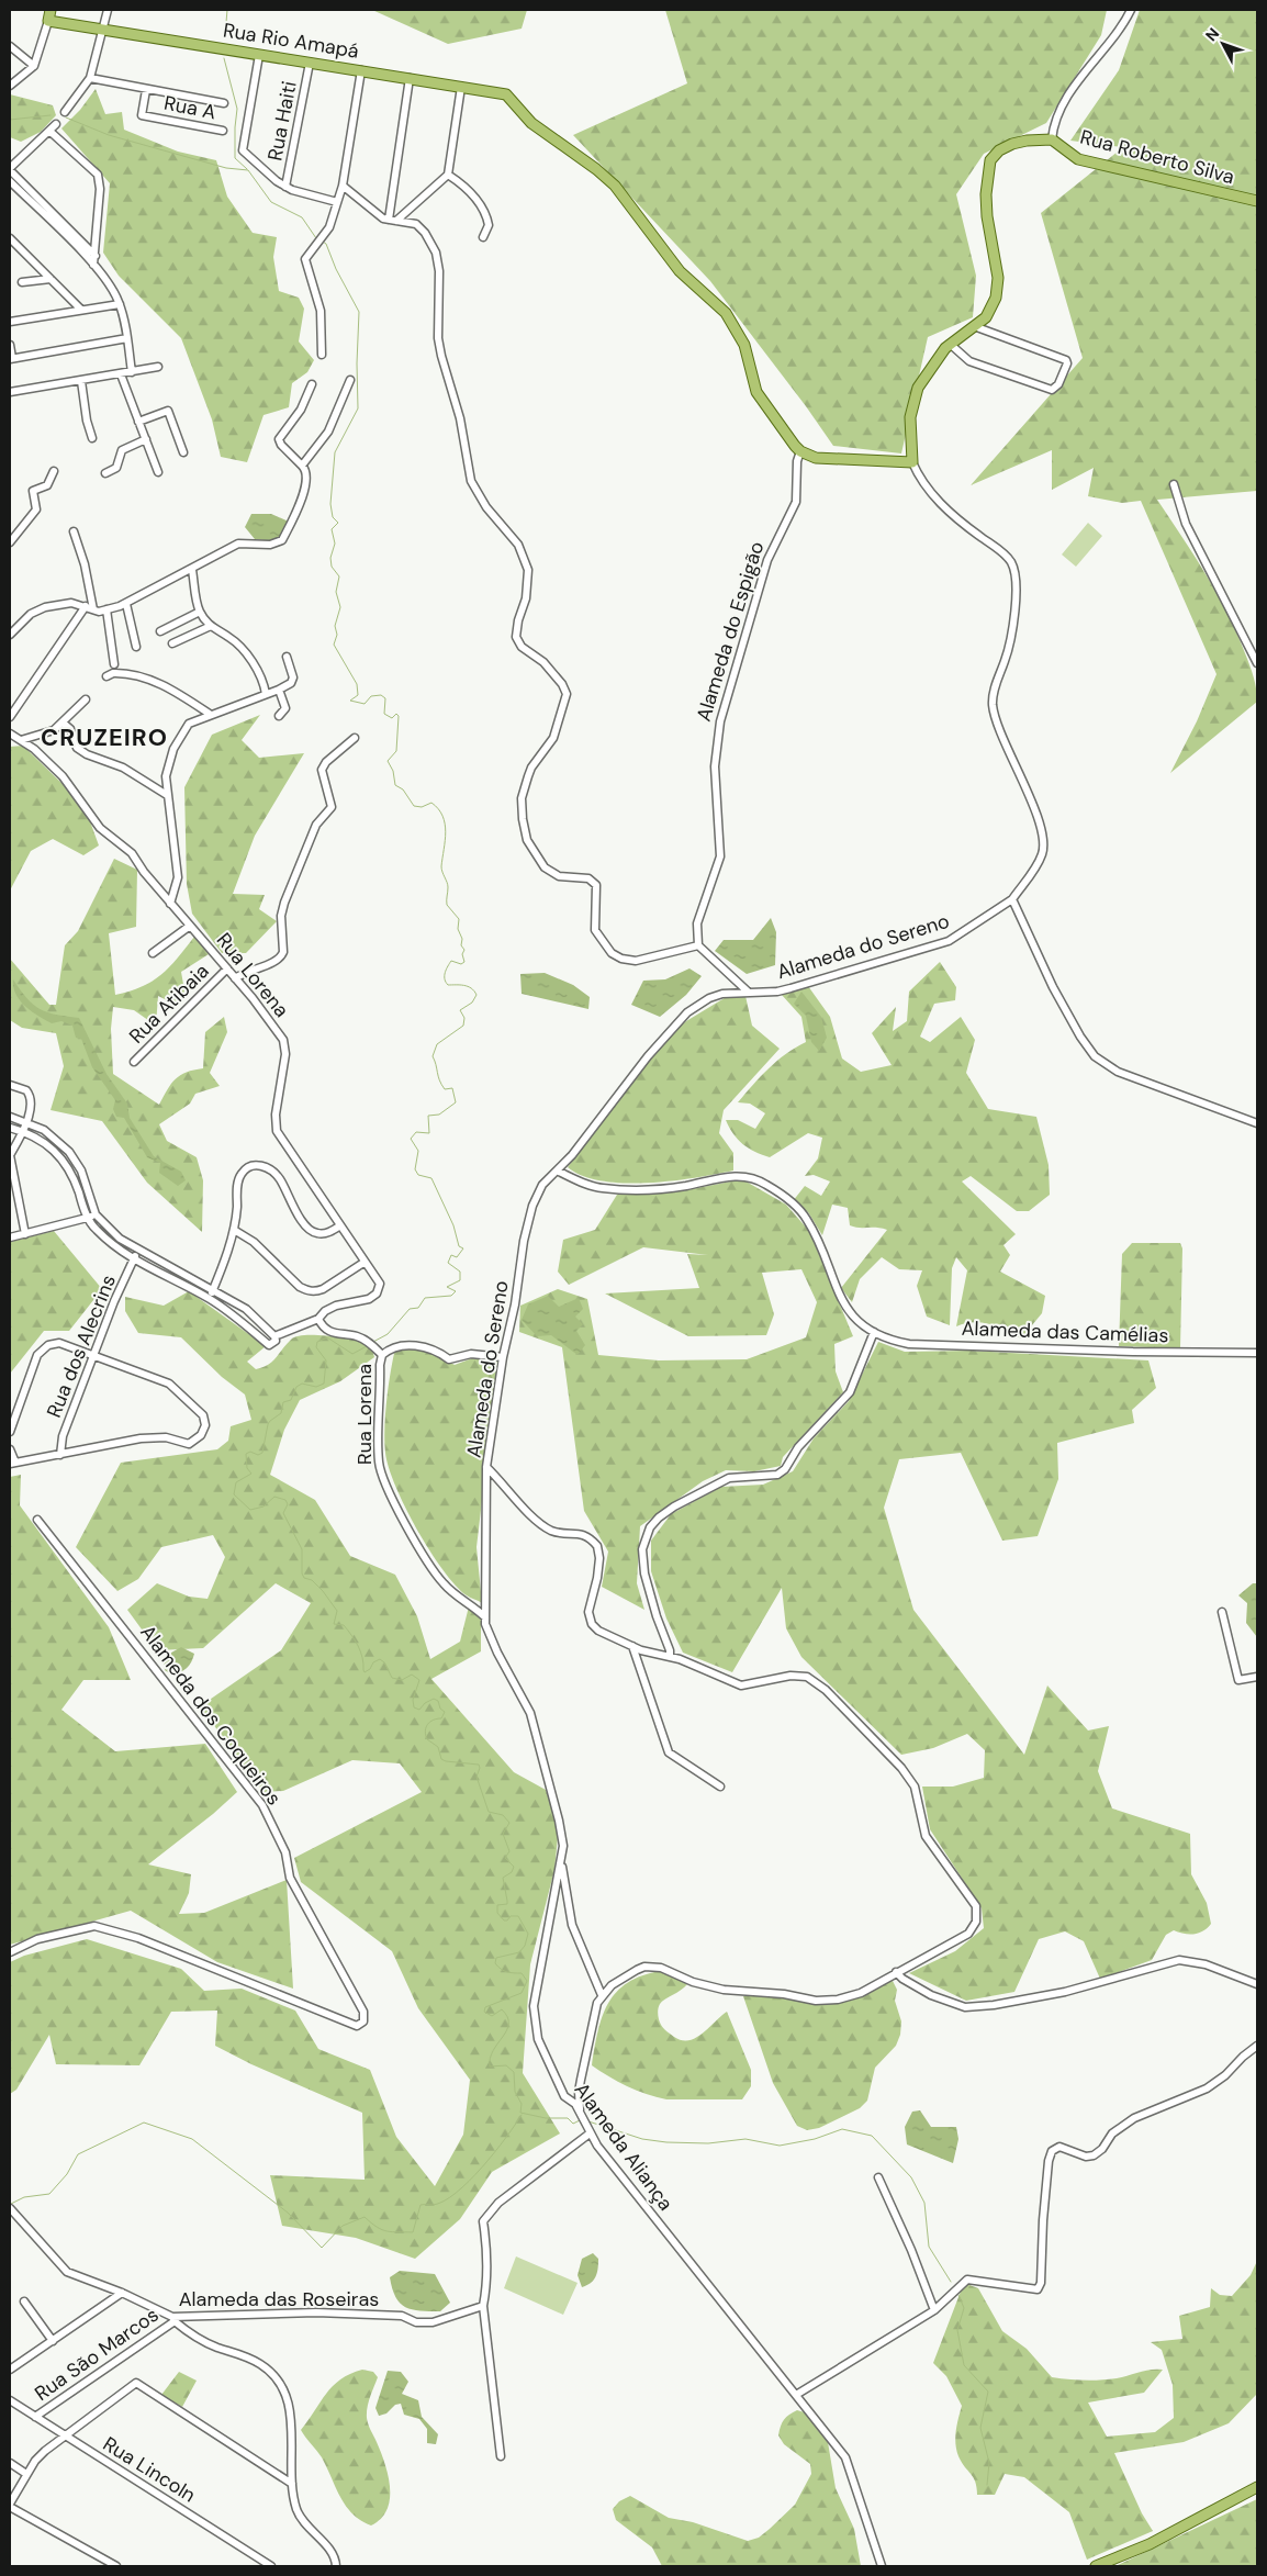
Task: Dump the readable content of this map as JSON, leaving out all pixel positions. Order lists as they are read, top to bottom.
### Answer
{
  "streets": {
    "main road": ["Rua Rio Amapá", "Rua Roberto Silva"],
    "street": [
      "Rua A",
      "Rua Haiti",
      "Alameda do Espigão",
      "Alameda do Sereno",
      "Rua Lorena",
      "Rua Atibaia",
      "Alameda das Camélias",
      "Rua dos Alecrins",
      "Alameda dos Coqueiros",
      "Alameda Aliança",
      "Alameda das Roseiras",
      "Rua São Marcos",
      "Rua Lincoln"
    ]
  },
  "crossings": [
    ["Rua Rio Amapá", "Rua Haiti"],
    ["Rua Rio Amapá", "Alameda do Espigão"],
    ["Alameda do Sereno", "Alameda das Camélias"],
    ["Alameda do Sereno", "Alameda Aliança"],
    ["Rua Lorena", "Rua Atibaia"],
    ["Rua Lorena", "Alameda Aliança"],
    ["Alameda das Roseiras", "Rua São Marcos"],
    ["Rua São Marcos", "Rua Lincoln"]
  ],
  "districts": ["CRUZEIRO"],
  "north": "top left"
}
